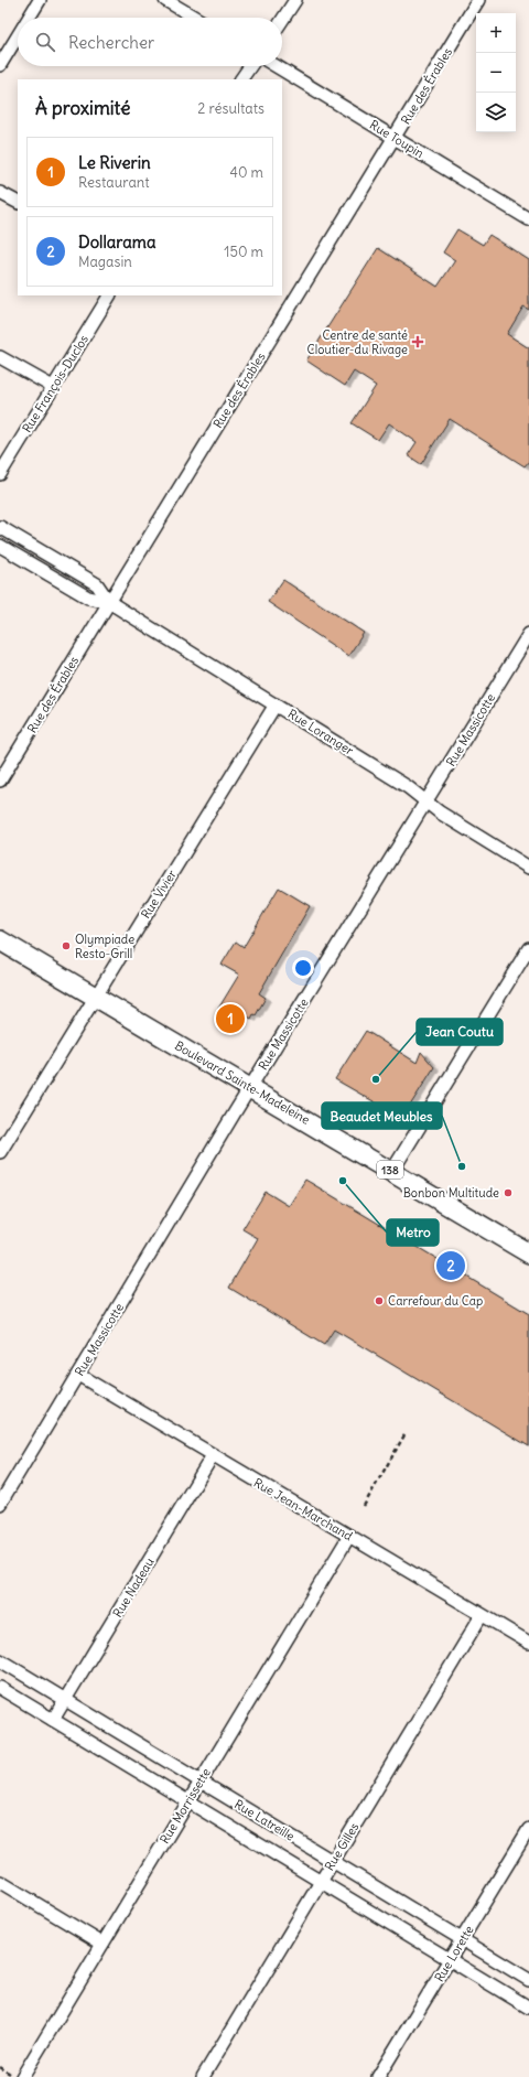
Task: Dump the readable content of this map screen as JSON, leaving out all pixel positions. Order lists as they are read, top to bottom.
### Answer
{
  "streets": {
    "main road": ["Boulevard Sainte-Madeleine", "138"],
    "street": [
      "Rue des Érables",
      "Rue Toupin",
      "Rue François-Duclos",
      "Rue Massicotte",
      "Rue Loranger",
      "Rue Vivier",
      "Rue Jean-Marchand",
      "Rue Nadeau",
      "Rue Morrissette",
      "Rue Latreille",
      "Rue Gilles",
      "Rue Lorette"
    ]
  },
  "crossings": [
    ["Rue des Érables", "Rue Toupin"],
    ["Rue des Érables", "Rue Loranger"],
    ["Rue Massicotte", "Rue Loranger"],
    ["Rue Massicotte", "Boulevard Sainte-Madeleine"],
    ["Rue Massicotte", "Rue Jean-Marchand"],
    ["Rue Loranger", "Rue Vivier"],
    ["Rue Vivier", "Boulevard Sainte-Madeleine"],
    ["Rue Jean-Marchand", "Rue Nadeau"],
    ["Rue Jean-Marchand", "Rue Morrissette"],
    ["Rue Jean-Marchand", "Rue Gilles"],
    ["Rue Nadeau", "Rue Latreille"],
    ["Rue Morrissette", "Rue Latreille"],
    ["Rue Latreille", "Rue Gilles"],
    ["Rue Latreille", "Rue Lorette"]
  ],
  "places": {
    "health": ["Centre de santé Cloutier-du Rivage"],
    "other": [
      "Olympiade Resto-Grill",
      "Jean Coutu",
      "Beaudet Meubles",
      "Metro",
      "Bonbon Multitude",
      "Carrefour du Cap"
    ]
  },
  "page": {
    "map_buttons": ["+", "−"],
    "search": "Rechercher",
    "heading": ["À proximité", "2 résultats"],
    "list": [
      {
        "mark": "1",
        "name": "Le Riverin",
        "note": "Restaurant",
        "value": "40 m"
      },
      {
        "mark": "2",
        "name": "Dollarama",
        "note": "Magasin",
        "value": "150 m"
      }
    ],
    "pins": ["1", "2"]
  }
}
